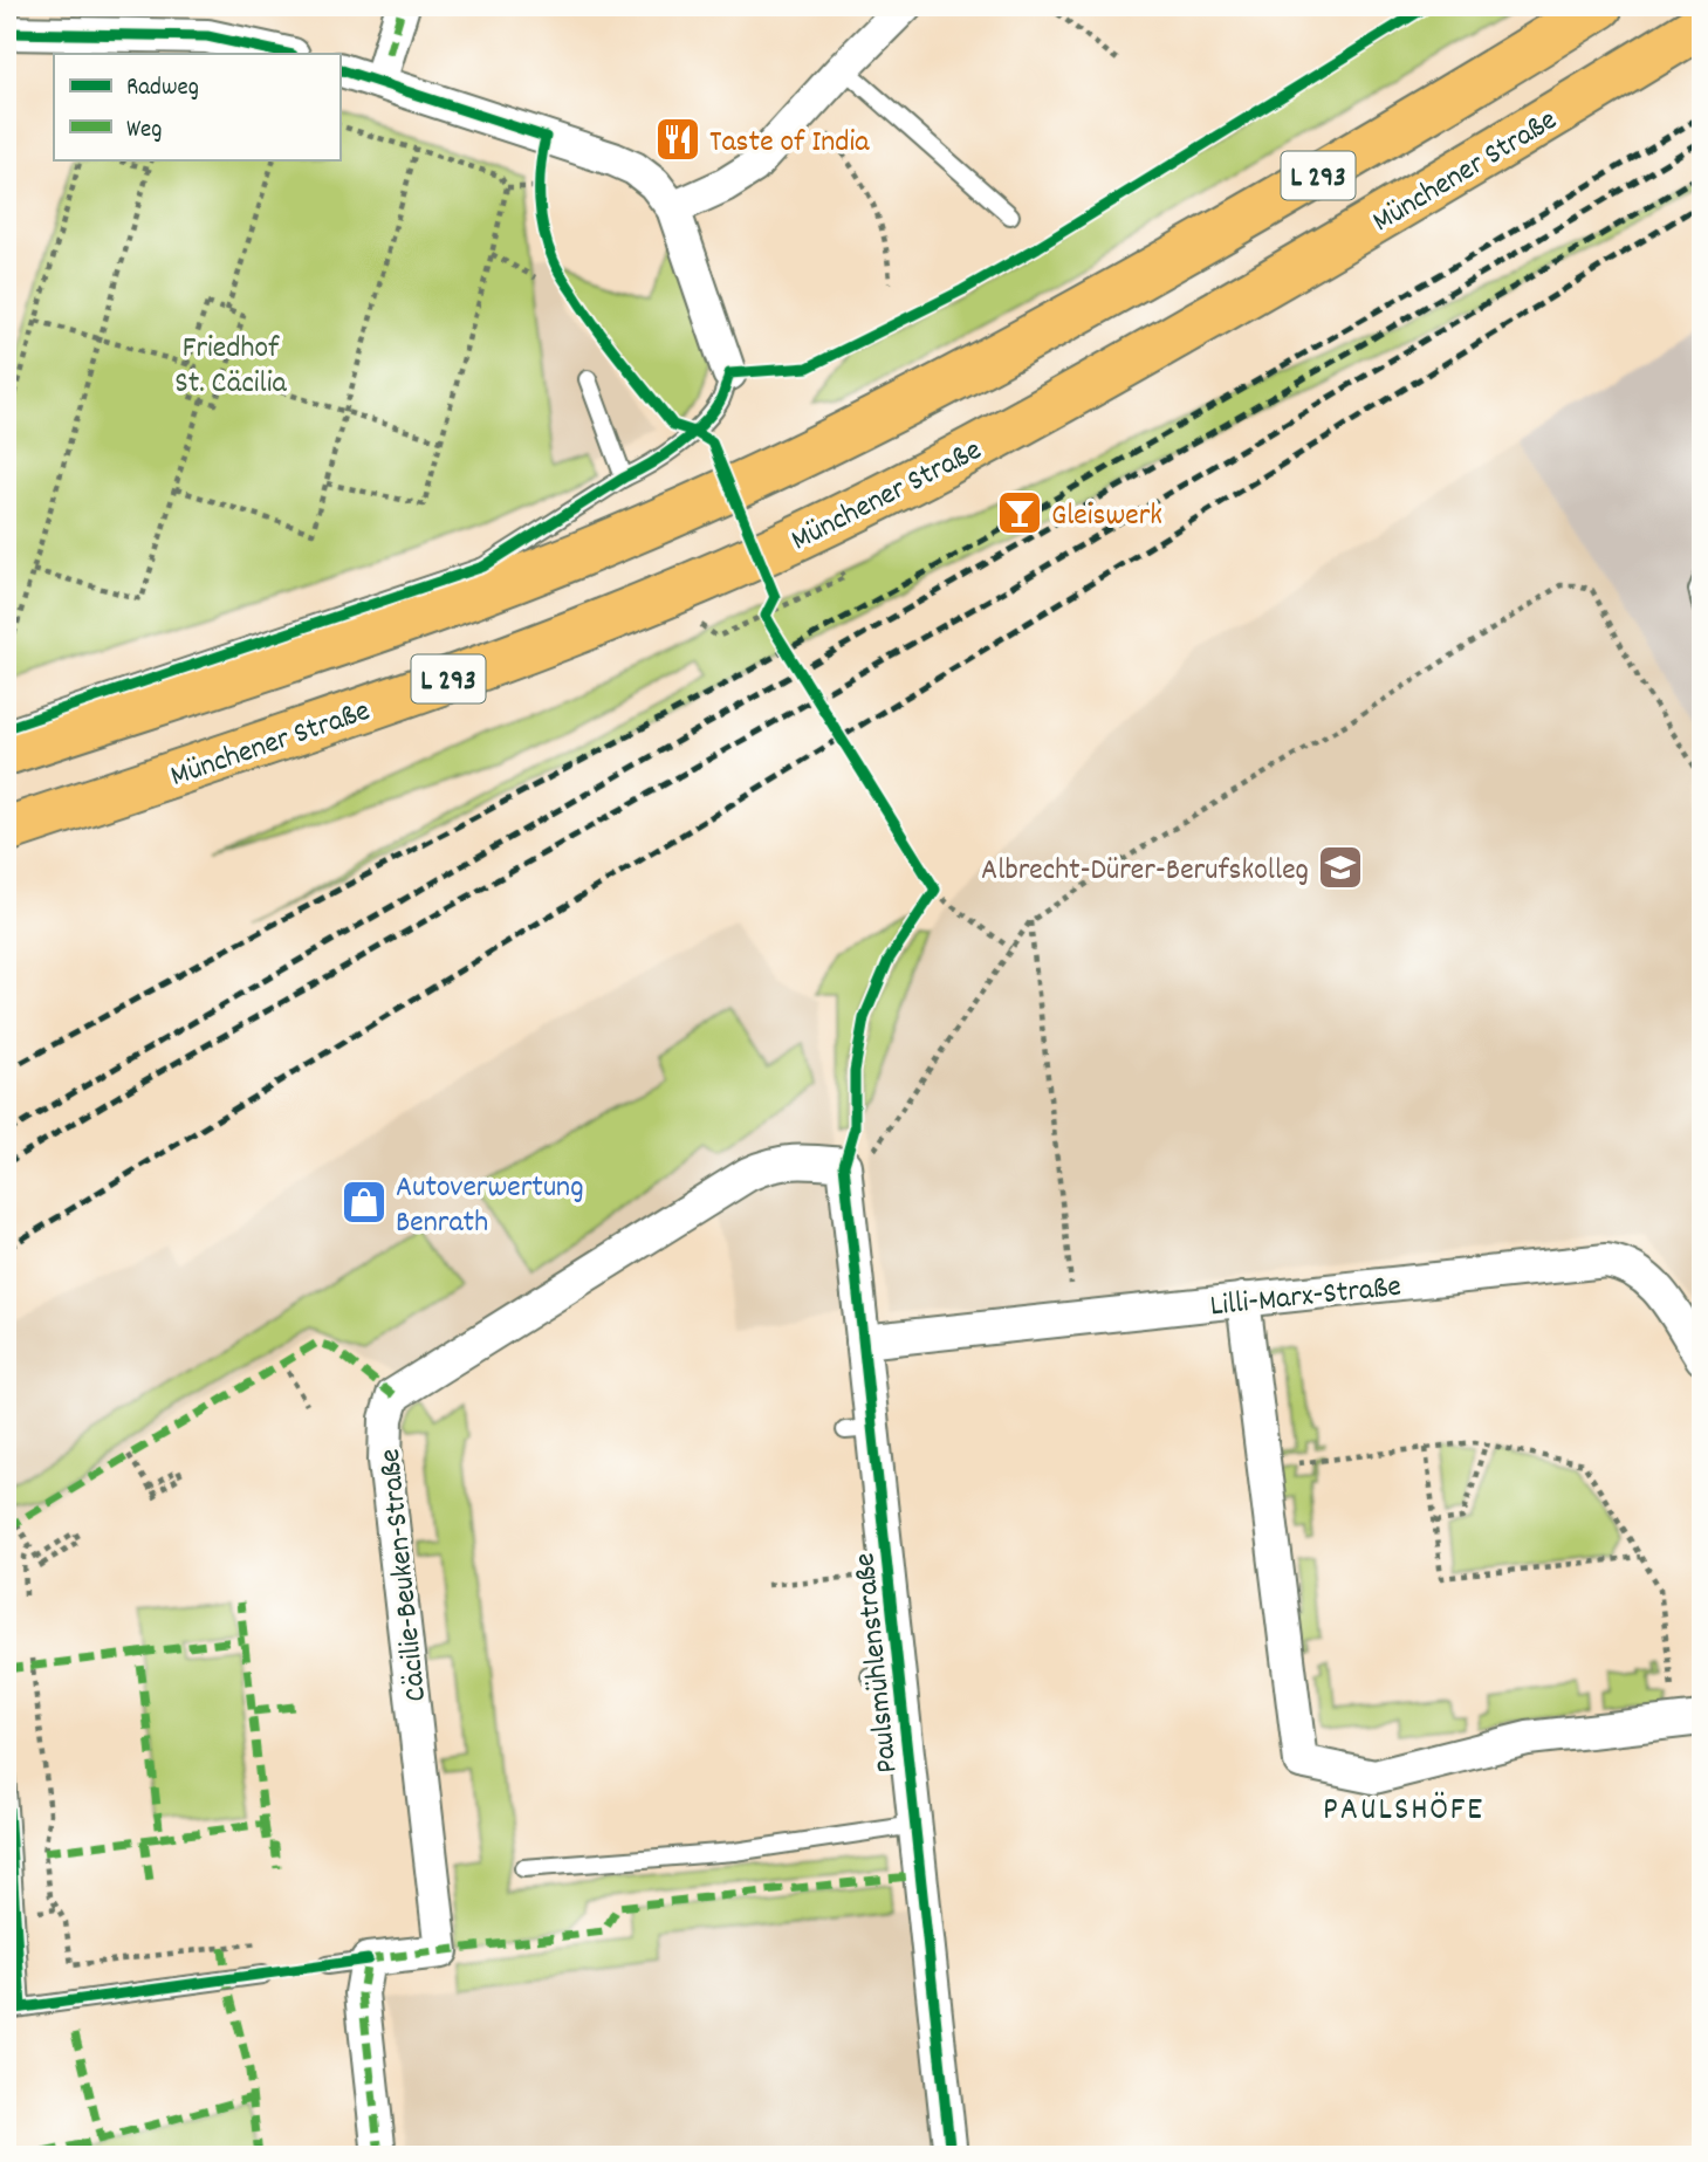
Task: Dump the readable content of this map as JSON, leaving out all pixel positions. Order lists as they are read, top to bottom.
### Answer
{
  "streets": {
    "highway": ["Münchener Straße", "L 293"],
    "street": ["Lilli-Marx-Straße", "Cäcilie-Beuken-Straße", "Paulsmühlenstraße"]
  },
  "crossings": [
    ["Lilli-Marx-Straße", "Paulsmühlenstraße"],
    ["Cäcilie-Beuken-Straße", "Paulsmühlenstraße"]
  ],
  "districts": ["PAULSHÖFE"],
  "parks": ["Friedhof St. Cäcilia"],
  "places": {
    "restaurant": ["Taste of India"],
    "bar": ["Gleiswerk"],
    "school or university": ["Albrecht-Dürer-Berufskolleg"],
    "shop": ["Autoverwertung Benrath"]
  },
  "legend": ["Radweg", "Weg"]
}
